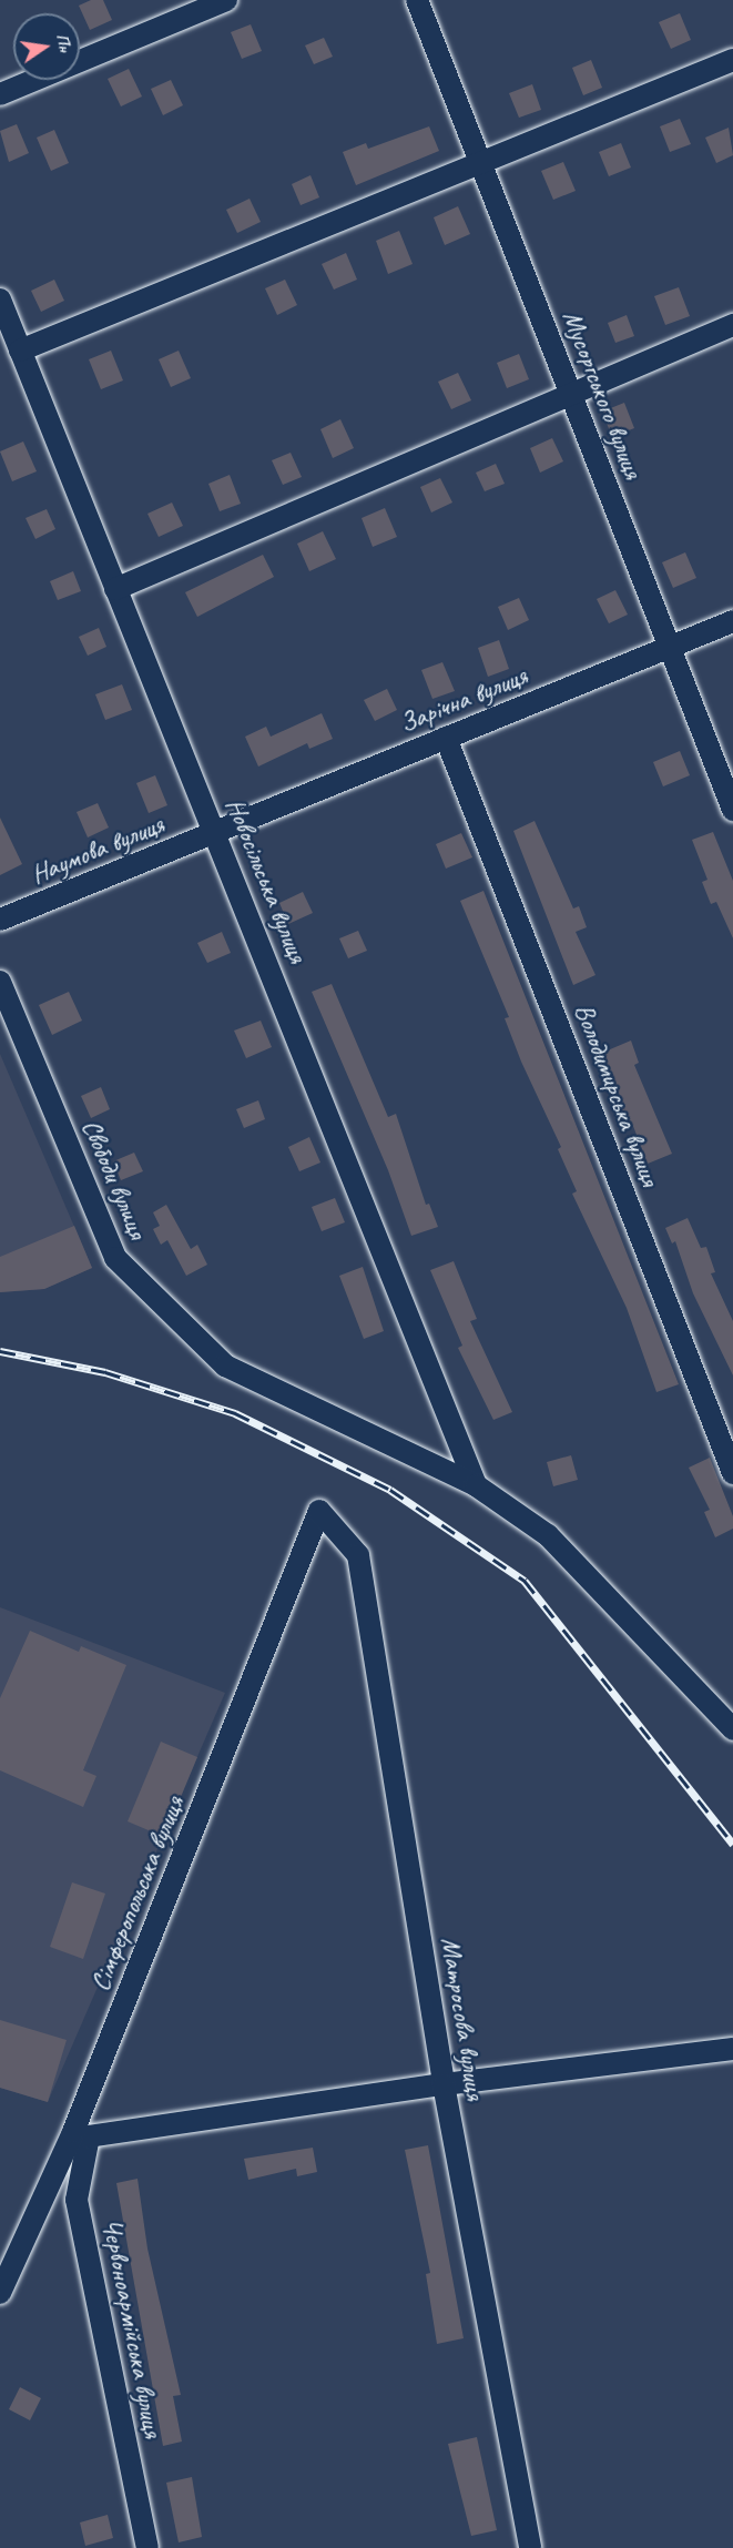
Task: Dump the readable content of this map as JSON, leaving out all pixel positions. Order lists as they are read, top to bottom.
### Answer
{
  "streets": {
    "street": [
      "Мусоргського вулиця",
      "Зарічна вулиця",
      "Наумова вулиця",
      "Новосільська вулиця",
      "Володимирська вулиця",
      "Свободи вулиця",
      "Сімферопольська вулиця",
      "Матросова вулиця",
      "Червоноармійська вулиця"
    ]
  },
  "crossings": [
    ["Мусоргського вулиця", "Зарічна вулиця"],
    ["Зарічна вулиця", "Наумова вулиця"],
    ["Зарічна вулиця", "Новосільська вулиця"],
    ["Зарічна вулиця", "Володимирська вулиця"],
    ["Наумова вулиця", "Новосільська вулиця"],
    ["Новосільська вулиця", "Свободи вулиця"],
    ["Сімферопольська вулиця", "Матросова вулиця"],
    ["Сімферопольська вулиця", "Червоноармійська вулиця"]
  ],
  "north": "right"
}
